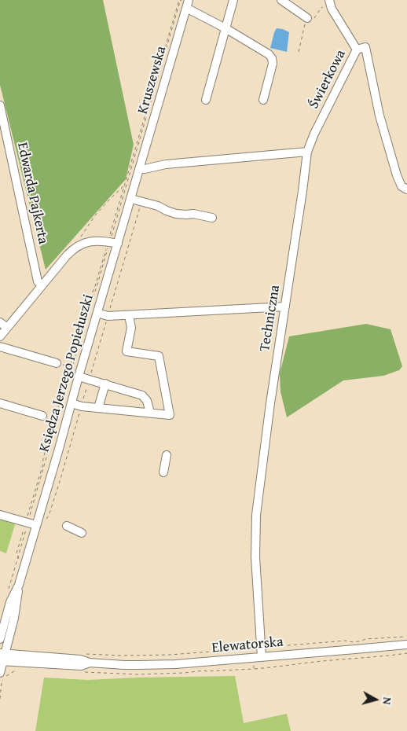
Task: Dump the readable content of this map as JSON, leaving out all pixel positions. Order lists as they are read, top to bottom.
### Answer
{
  "streets": {
    "street": [
      "Świerkowa",
      "Kruszewska",
      "Edwarda Pajkerta",
      "Techniczna",
      "Księdza Jerzego Popiełuszki",
      "Elewatorska"
    ]
  },
  "crossings": [
    ["Świerkowa", "Techniczna"],
    ["Kruszewska", "Księdza Jerzego Popiełuszki"],
    ["Techniczna", "Elewatorska"],
    ["Księdza Jerzego Popiełuszki", "Elewatorska"]
  ],
  "north": "right"
}
